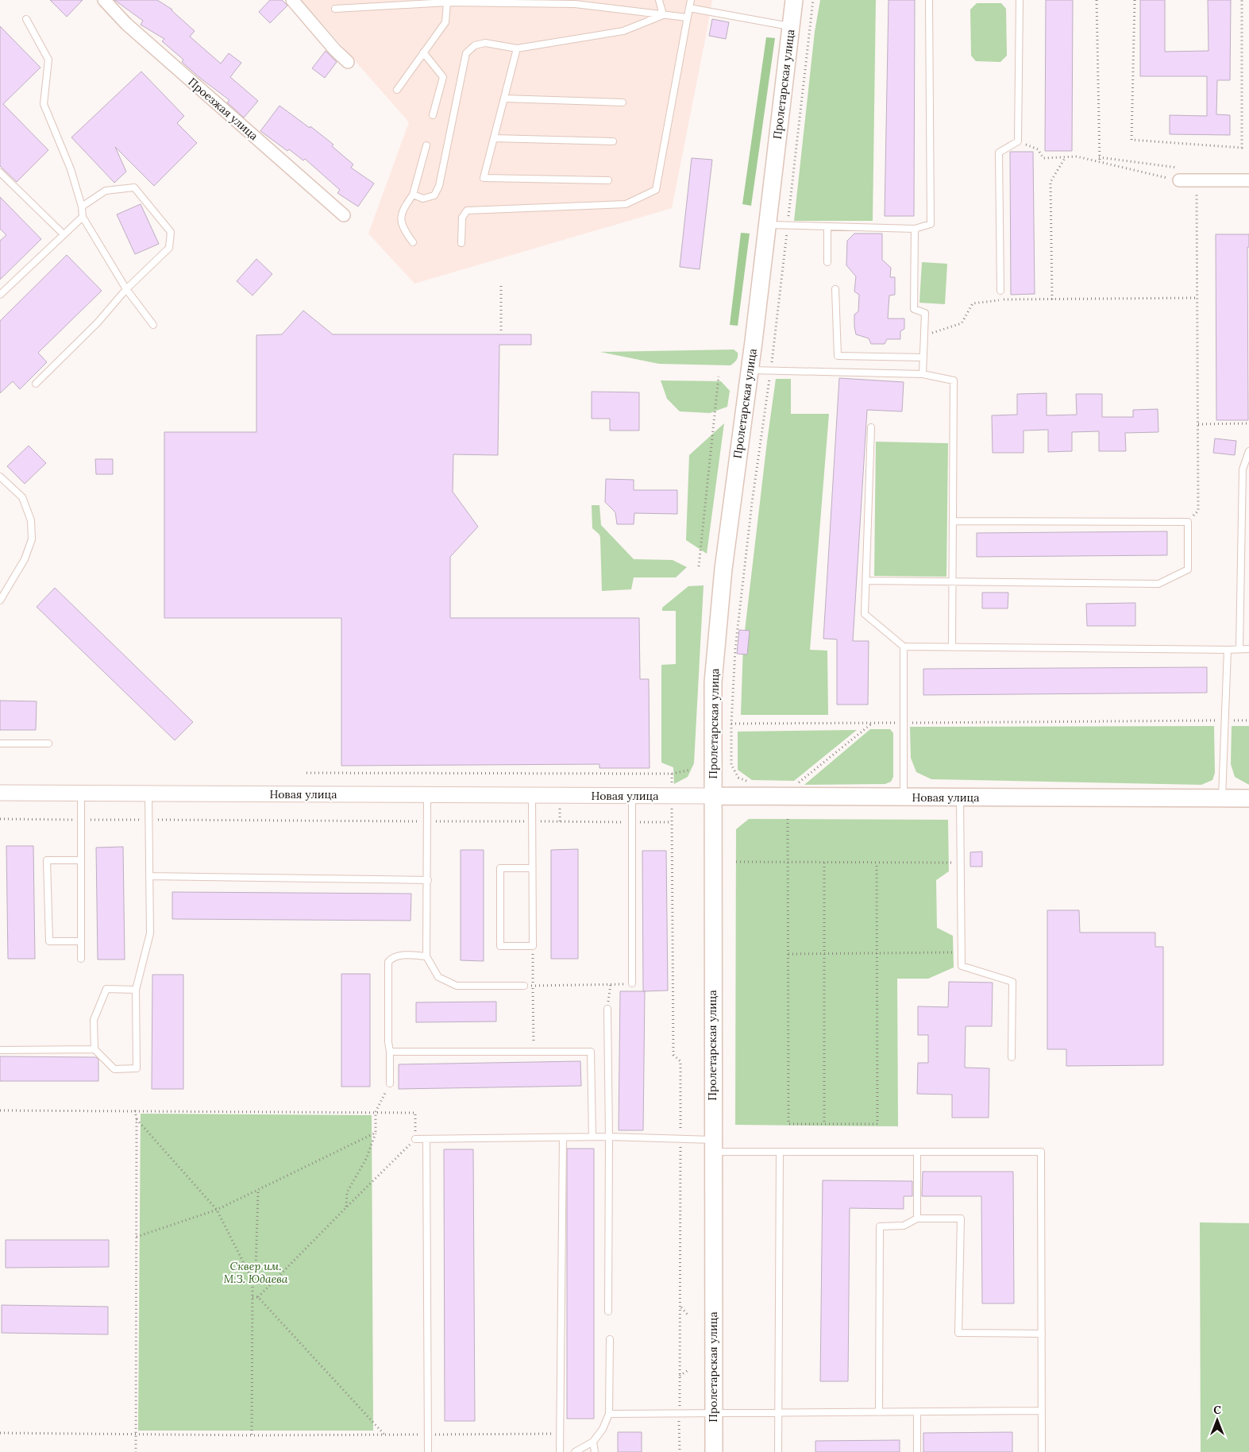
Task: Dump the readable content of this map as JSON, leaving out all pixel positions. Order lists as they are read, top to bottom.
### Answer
{
  "streets": {
    "main road": ["Пролетарская улица", "Новая улица"],
    "street": ["Проезжая улица"]
  },
  "crossings": [
    ["Пролетарская улица", "Новая улица"]
  ],
  "parks": ["Сквер им. М.З. Юдаева"],
  "north": "top"
}
